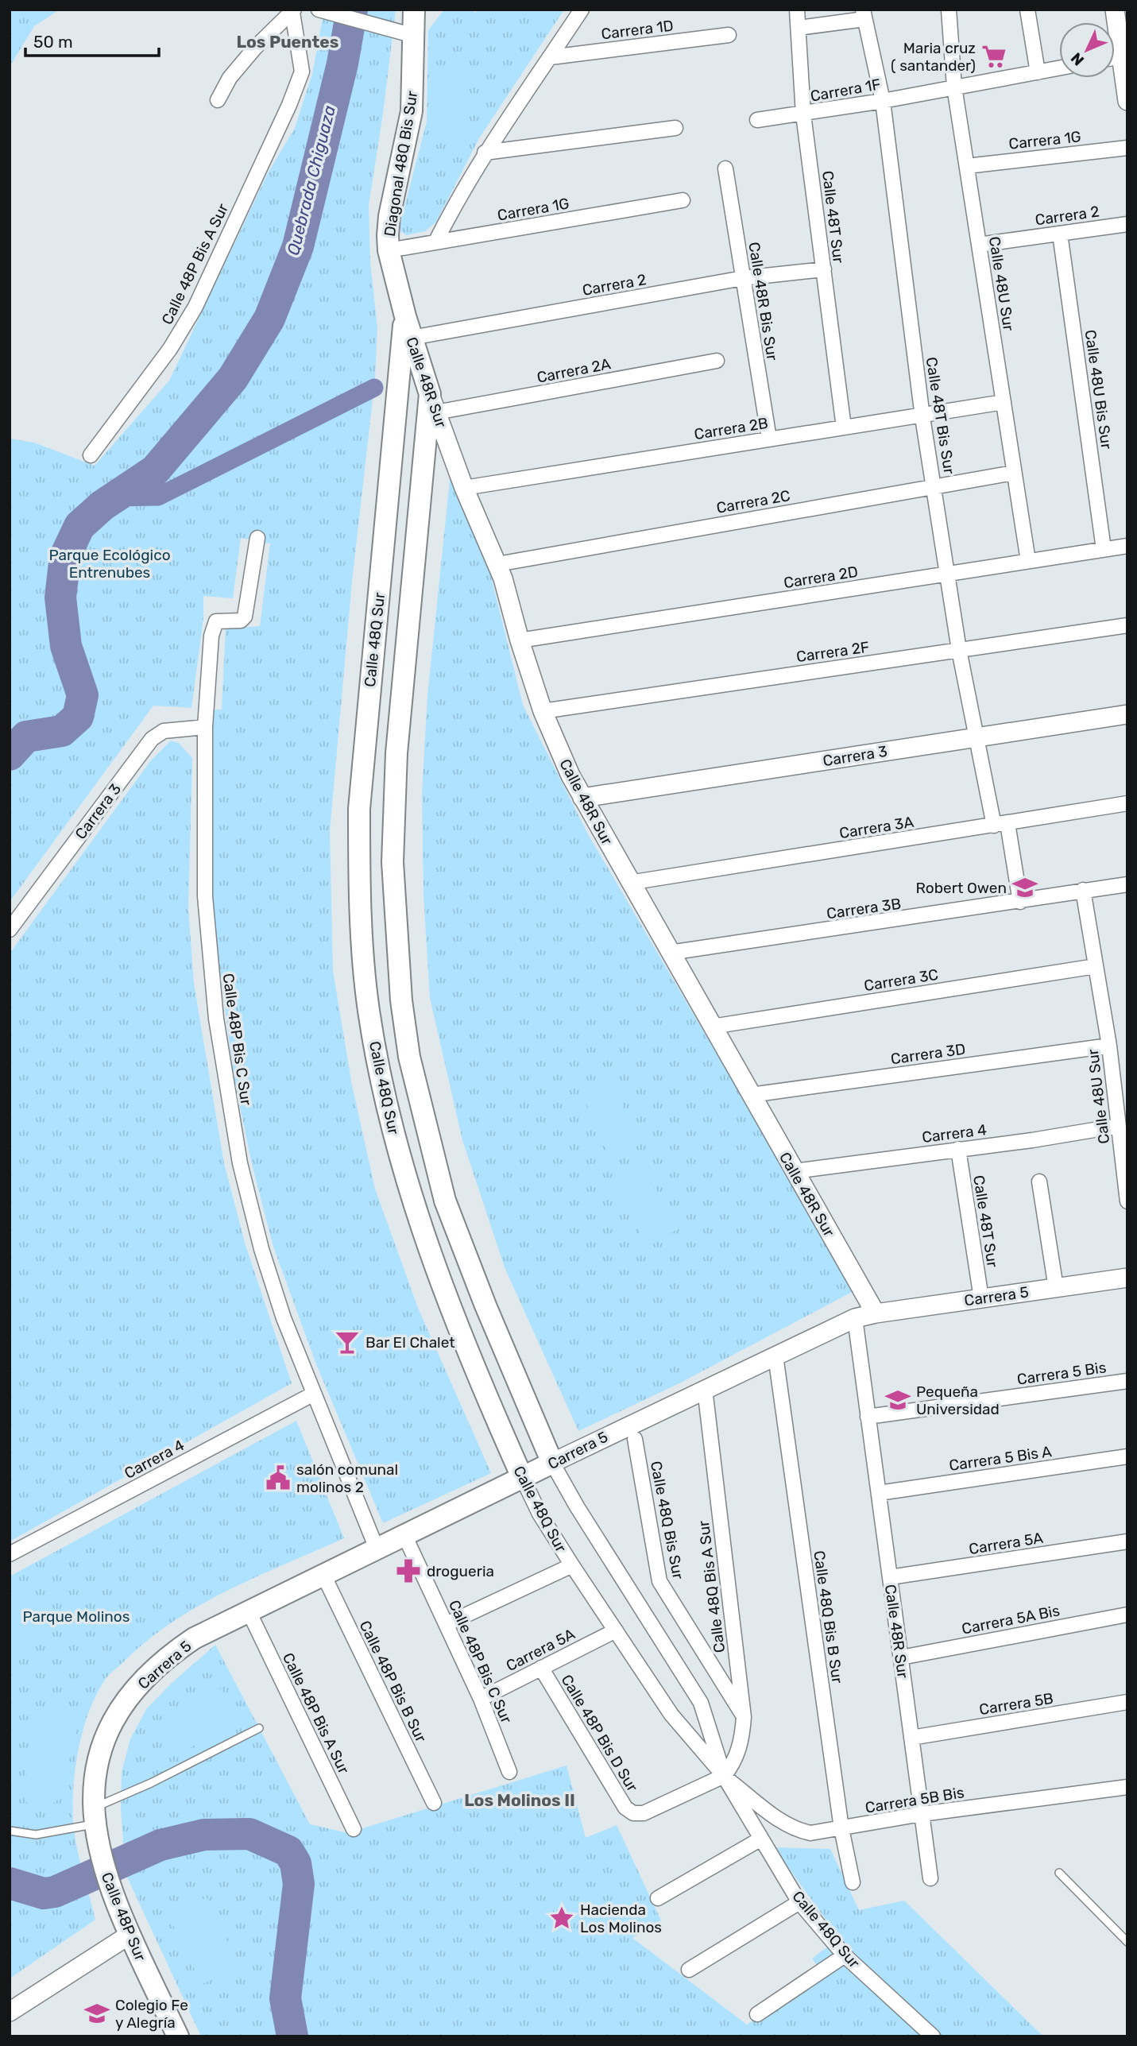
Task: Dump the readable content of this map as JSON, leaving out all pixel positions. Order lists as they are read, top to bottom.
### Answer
{
  "streets": {
    "main road": [
      "Diagonal 48Q Bis Sur",
      "Calle 48R Sur",
      "Calle 48Q Sur",
      "Carrera 5",
      "Calle 48P Sur"
    ],
    "street": [
      "Carrera 1D",
      "Carrera 1F",
      "Carrera 1G",
      "Carrera 2",
      "Calle 48T Sur",
      "Calle 48P Bis A Sur",
      "Calle 48U Sur",
      "Calle 48R Bis Sur",
      "Carrera 2A",
      "Calle 48U Bis Sur",
      "Calle 48T Bis Sur",
      "Carrera 2B",
      "Carrera 2C",
      "Carrera 2D",
      "Carrera 2F",
      "Carrera 3",
      "Carrera 3A",
      "Carrera 3B",
      "Carrera 3C",
      "Calle 48P Bis C Sur",
      "Carrera 3D",
      "Carrera 4",
      "Carrera 5 Bis",
      "Carrera 5 Bis A",
      "Calle 48Q Bis Sur",
      "Carrera 5A",
      "Calle 48Q Bis A Sur",
      "Calle 48Q Bis B Sur",
      "Carrera 5A Bis",
      "Calle 48P Bis B Sur",
      "Carrera 5B",
      "Calle 48P Bis D Sur",
      "Carrera 5B Bis"
    ]
  },
  "crossings": [
    ["Carrera 1F", "Calle 48T Sur"],
    ["Carrera 1F", "Calle 48U Sur"],
    ["Carrera 1F", "Calle 48T Bis Sur"],
    ["Carrera 1G", "Diagonal 48Q Bis Sur"],
    ["Carrera 1G", "Calle 48U Sur"],
    ["Carrera 1G", "Calle 48R Sur"],
    ["Diagonal 48Q Bis Sur", "Calle 48R Sur"],
    ["Carrera 2", "Calle 48T Sur"],
    ["Carrera 2", "Calle 48U Sur"],
    ["Carrera 2", "Calle 48R Bis Sur"],
    ["Carrera 2", "Calle 48R Sur"],
    ["Carrera 2", "Calle 48U Bis Sur"],
    ["Calle 48T Sur", "Carrera 2B"],
    ["Calle 48T Sur", "Carrera 4"],
    ["Calle 48T Sur", "Carrera 5"],
    ["Calle 48P Bis A Sur", "Carrera 5"],
    ["Calle 48U Sur", "Carrera 2B"],
    ["Calle 48U Sur", "Carrera 2C"],
    ["Calle 48U Sur", "Carrera 2D"],
    ["Calle 48U Sur", "Carrera 3B"],
    ["Calle 48U Sur", "Carrera 3C"],
    ["Calle 48U Sur", "Carrera 3D"],
    ["Calle 48U Sur", "Carrera 4"],
    ["Calle 48R Bis Sur", "Carrera 2B"],
    ["Carrera 2A", "Calle 48R Sur"],
    ["Carrera 2A", "Calle 48Q Sur"],
    ["Calle 48R Sur", "Carrera 2B"],
    ["Calle 48R Sur", "Carrera 2C"],
    ["Calle 48R Sur", "Carrera 2D"],
    ["Calle 48R Sur", "Calle 48Q Sur"],
    ["Calle 48R Sur", "Carrera 2F"],
    ["Calle 48R Sur", "Carrera 3"],
    ["Calle 48R Sur", "Carrera 3A"],
    ["Calle 48R Sur", "Carrera 3B"],
    ["Calle 48R Sur", "Carrera 3C"],
    ["Calle 48R Sur", "Carrera 3D"],
    ["Calle 48R Sur", "Carrera 4"],
    ["Calle 48R Sur", "Carrera 5"],
    ["Calle 48R Sur", "Carrera 5 Bis"],
    ["Calle 48R Sur", "Carrera 5 Bis A"],
    ["Calle 48R Sur", "Carrera 5A"],
    ["Calle 48R Sur", "Carrera 5A Bis"],
    ["Calle 48R Sur", "Carrera 5B"],
    ["Calle 48R Sur", "Carrera 5B Bis"],
    ["Calle 48U Bis Sur", "Carrera 2D"],
    ["Calle 48T Bis Sur", "Carrera 2B"],
    ["Calle 48T Bis Sur", "Carrera 2C"],
    ["Calle 48T Bis Sur", "Carrera 2D"],
    ["Calle 48T Bis Sur", "Carrera 2F"],
    ["Calle 48T Bis Sur", "Carrera 3"],
    ["Calle 48T Bis Sur", "Carrera 3A"],
    ["Calle 48T Bis Sur", "Carrera 3B"],
    ["Calle 48Q Sur", "Carrera 5"],
    ["Calle 48Q Sur", "Carrera 5A"],
    ["Calle 48Q Sur", "Calle 48Q Bis A Sur"],
    ["Calle 48Q Sur", "Calle 48P Bis D Sur"],
    ["Calle 48Q Sur", "Carrera 5B Bis"],
    ["Carrera 3", "Calle 48P Bis C Sur"],
    ["Calle 48P Bis C Sur", "Carrera 4"],
    ["Calle 48P Bis C Sur", "Carrera 5"],
    ["Calle 48P Bis C Sur", "Carrera 5A"],
    ["Carrera 5", "Calle 48Q Bis A Sur"],
    ["Carrera 5", "Calle 48Q Bis B Sur"],
    ["Carrera 5", "Calle 48P Bis B Sur"],
    ["Carrera 5", "Calle 48P Sur"],
    ["Calle 48Q Bis Sur", "Calle 48Q Bis A Sur"],
    ["Carrera 5A", "Calle 48P Bis D Sur"],
    ["Calle 48Q Bis A Sur", "Calle 48P Bis D Sur"],
    ["Calle 48Q Bis A Sur", "Carrera 5B Bis"],
    ["Calle 48Q Bis B Sur", "Carrera 5B Bis"],
    ["Calle 48P Bis D Sur", "Carrera 5B Bis"]
  ],
  "districts": ["Los Puentes", "Los Molinos II"],
  "water": ["Quebrada Chiguaza"],
  "parks": ["Parque Ecológico Entrenubes", "Parque Molinos"],
  "places": {
    "supermarket": ["Maria cruz ( santander)"],
    "school or university": ["Robert Owen", "Pequeña Universidad", "Colegio Fe y Alegría"],
    "bar": ["Bar El Chalet"],
    "public building": ["salón comunal molinos 2"],
    "pharmacy": ["drogueria"],
    "place": ["Hacienda Los Molinos"]
  },
  "scale_bar": "50 m",
  "north": "bottom left"
}
